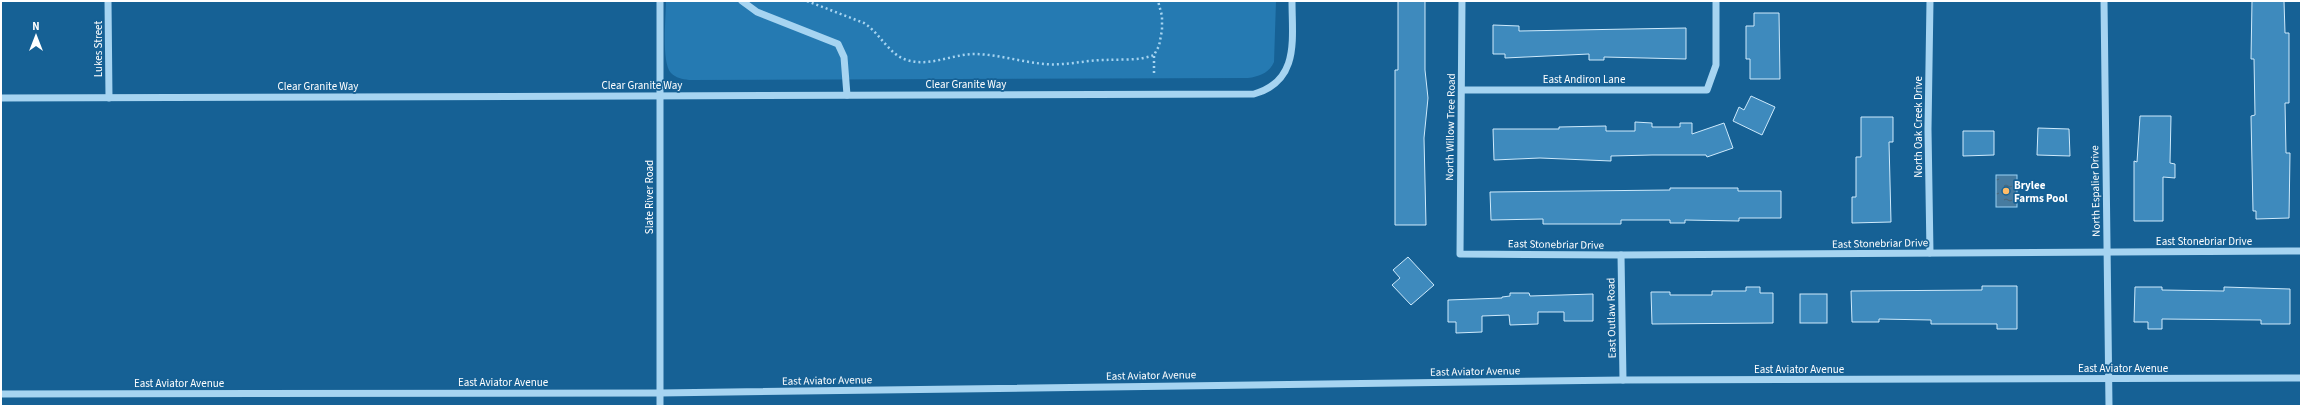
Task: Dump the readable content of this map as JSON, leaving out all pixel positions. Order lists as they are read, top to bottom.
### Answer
{
  "streets": {
    "street": [
      "Lukes Street",
      "East Andiron Lane",
      "Clear Granite Way",
      "North Willow Tree Road",
      "North Oak Creek Drive",
      "North Espalier Drive",
      "Slate River Road",
      "East Stonebriar Drive",
      "East Outlaw Road",
      "East Aviator Avenue"
    ]
  },
  "crossings": [
    ["Lukes Street", "Clear Granite Way"],
    ["East Andiron Lane", "North Willow Tree Road"],
    ["Clear Granite Way", "Slate River Road"],
    ["North Willow Tree Road", "East Stonebriar Drive"],
    ["North Oak Creek Drive", "East Stonebriar Drive"],
    ["North Espalier Drive", "East Stonebriar Drive"],
    ["North Espalier Drive", "East Aviator Avenue"],
    ["Slate River Road", "East Aviator Avenue"],
    ["East Stonebriar Drive", "East Outlaw Road"],
    ["East Outlaw Road", "East Aviator Avenue"]
  ],
  "places": ["Brylee Farms Pool"],
  "north": "top"
}
